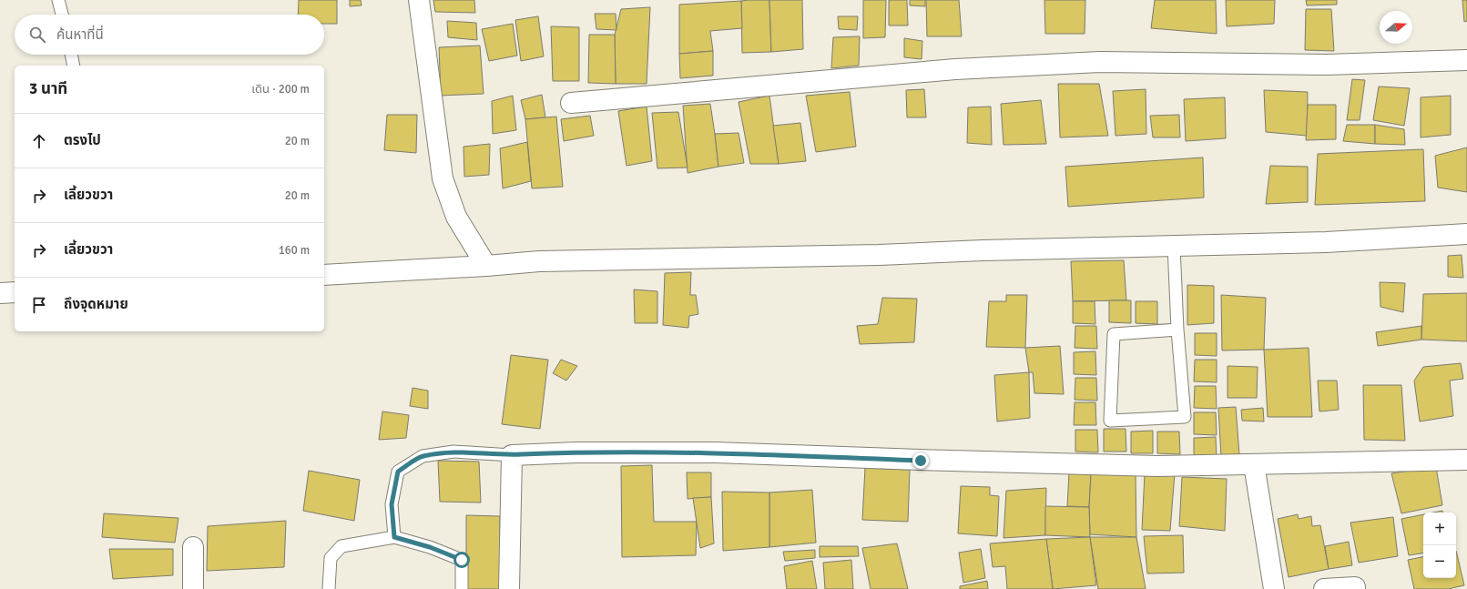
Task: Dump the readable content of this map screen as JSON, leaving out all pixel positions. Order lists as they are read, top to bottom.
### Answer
{
  "north": "right",
  "page": {
    "search": "ค้นหาที่นี่",
    "heading": ["3 นาที", "เดิน · 200 m"],
    "list": [
      ["ตรงไป", "20 m"],
      ["เลี้ยวขวา", "20 m"],
      ["เลี้ยวขวา", "160 m"],
      "ถึงจุดหมาย"
    ],
    "map_buttons": ["+", "−"]
  }
}
